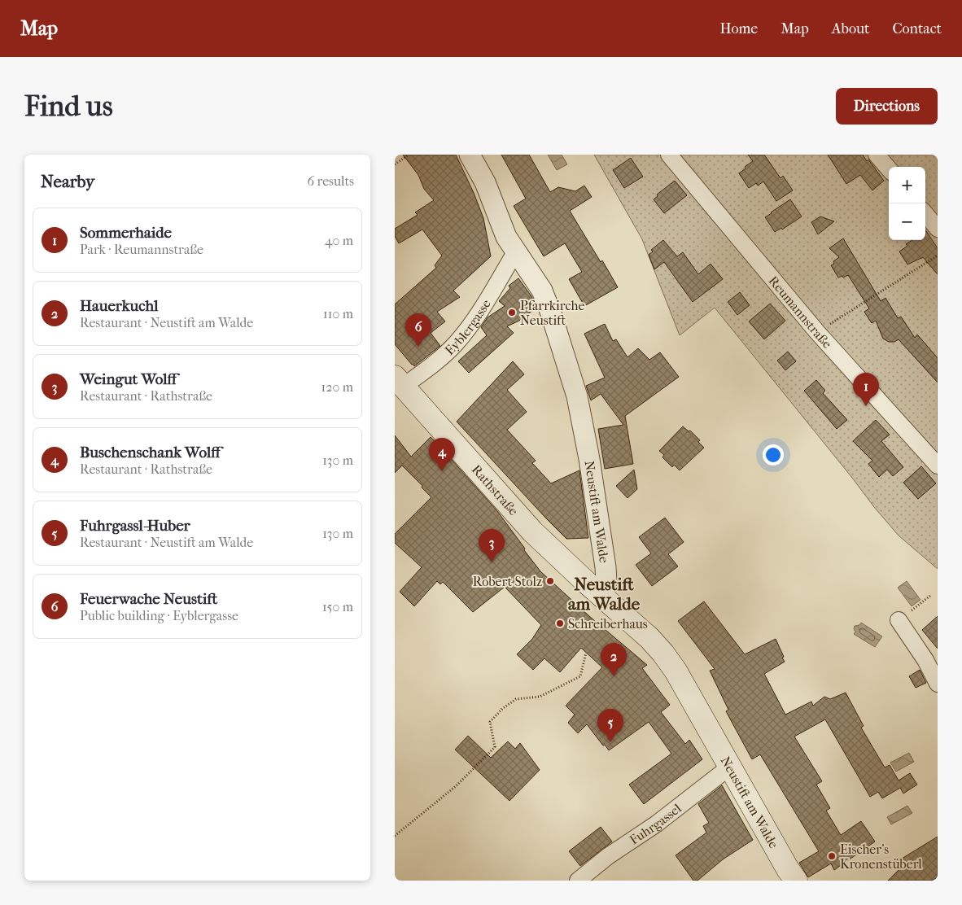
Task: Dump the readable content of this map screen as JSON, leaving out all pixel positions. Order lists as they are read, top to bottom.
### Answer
{
  "streets": {
    "main road": ["Rathstraße", "Neustift am Walde"],
    "street": ["Reumannstraße", "Eyblergasse", "Fuhrgassel"]
  },
  "crossings": [
    ["Eyblergasse", "Rathstraße"],
    ["Eyblergasse", "Neustift am Walde"],
    ["Rathstraße", "Neustift am Walde"],
    ["Neustift am Walde", "Fuhrgassel"]
  ],
  "districts": ["Neustift am Walde"],
  "places": [
    "Pfarrkirche Neustift",
    "Robert Stolz",
    "Schreiberhaus",
    "Eischer's Kronenstüberl"
  ],
  "page": {
    "header": "Map",
    "nav": [
      "Home",
      "Map",
      "About",
      "Contact"
    ],
    "buttons": "Directions",
    "title": "Find us",
    "heading": ["Nearby", "6 results"],
    "map_buttons": ["+", "−"],
    "list": [
      {
        "mark": "1",
        "name": "Sommerhaide",
        "note": "Park · Reumannstraße",
        "value": "40 m"
      },
      {
        "mark": "2",
        "name": "Hauerkuchl",
        "note": "Restaurant · Neustift am Walde",
        "value": "110 m"
      },
      {
        "mark": "3",
        "name": "Weingut Wolff",
        "note": "Restaurant · Rathstraße",
        "value": "120 m"
      },
      {
        "mark": "4",
        "name": "Buschenschank Wolff",
        "note": "Restaurant · Rathstraße",
        "value": "130 m"
      },
      {
        "mark": "5",
        "name": "Fuhrgassl-Huber",
        "note": "Restaurant · Neustift am Walde",
        "value": "130 m"
      },
      {
        "mark": "6",
        "name": "Feuerwache Neustift",
        "note": "Public building · Eyblergasse",
        "value": "150 m"
      }
    ],
    "pins": [
      "6",
      "1",
      "4",
      "3",
      "2",
      "5"
    ]
  }
}
